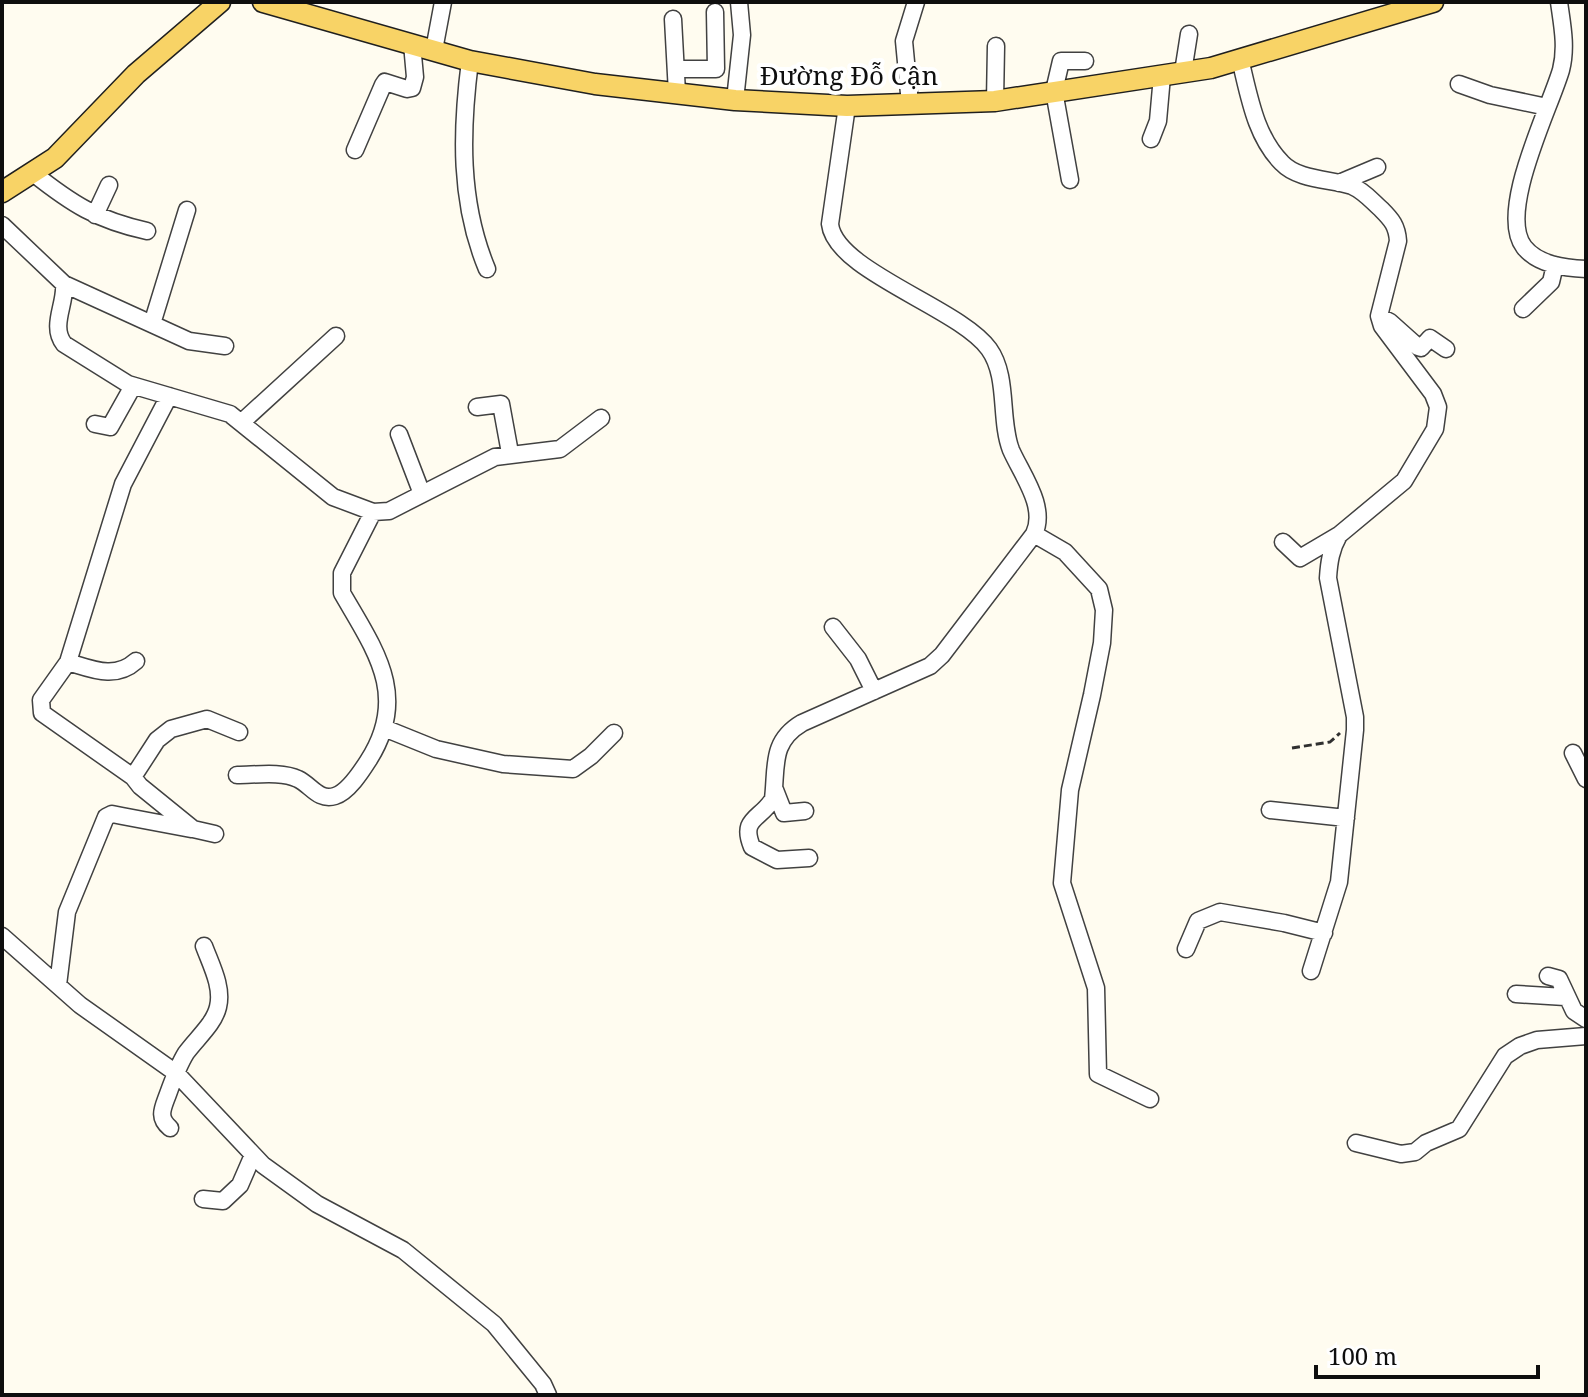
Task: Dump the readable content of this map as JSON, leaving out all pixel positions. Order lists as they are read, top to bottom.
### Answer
{
  "streets": {
    "main road": ["Đường Đỗ Cận"]
  },
  "scale_bar": "100 m"
}
